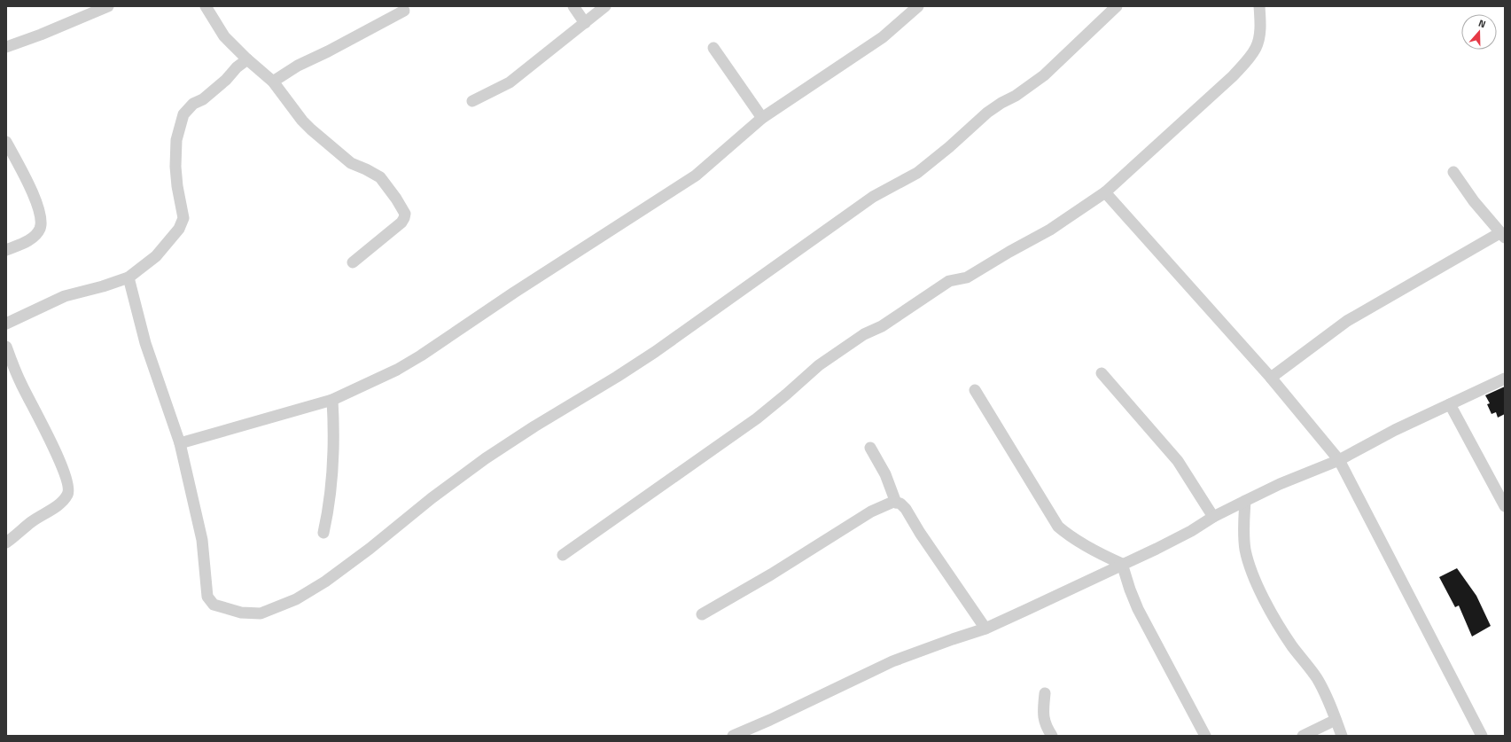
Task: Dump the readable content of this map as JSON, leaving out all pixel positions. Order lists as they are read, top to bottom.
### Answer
{
  "north": "top"
}
